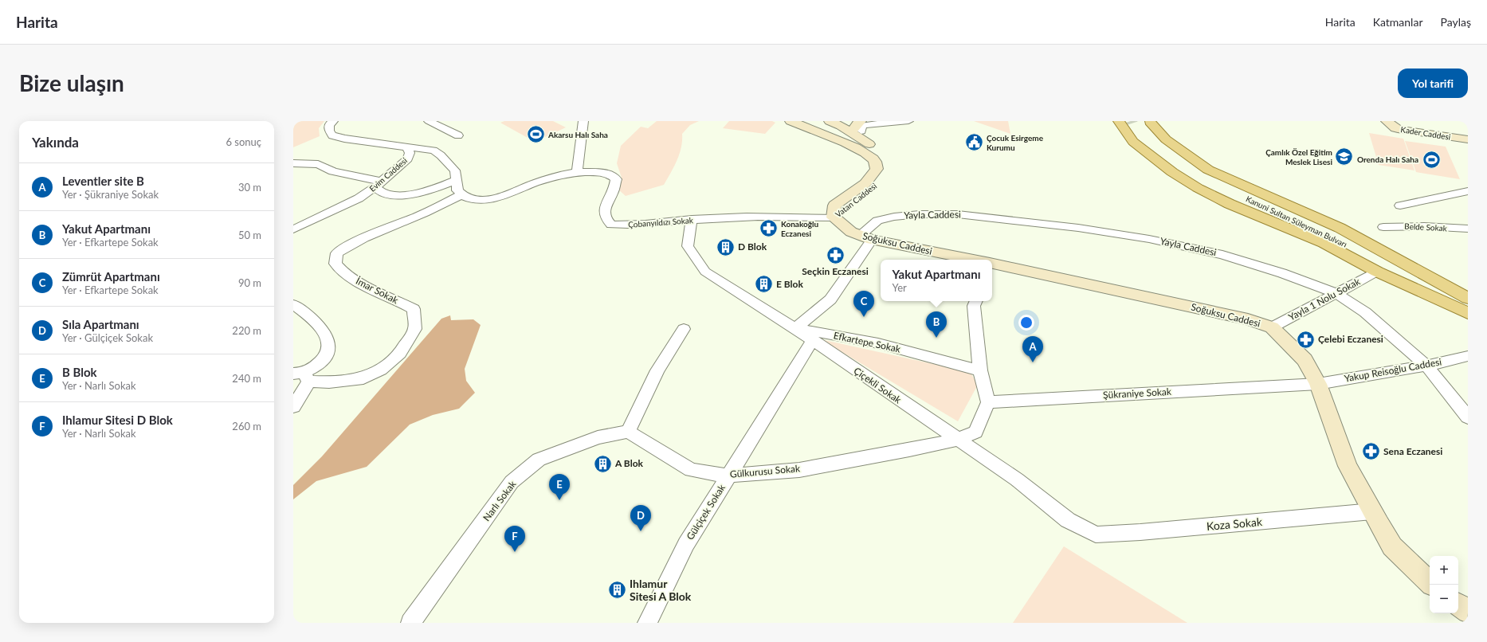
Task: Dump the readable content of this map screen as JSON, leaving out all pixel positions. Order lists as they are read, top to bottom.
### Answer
{
  "streets": {
    "main road": ["Kanuni Sultan Süleyman Bulvarı"],
    "street": [
      "Kader Caddesi",
      "Evim Caddesi",
      "Vatan Caddesi",
      "Yayla Caddesi",
      "Çobanyıldızı Sokak",
      "Belde Sokak",
      "Soğuksu Caddesi",
      "İmar Sokak",
      "Yayla 1 Nolu Sokak",
      "Efkartepe Sokak",
      "Yakup Reisoğlu Caddesi",
      "Çiçekli Sokak",
      "Şükraniye Sokak",
      "Gülkurusu Sokak",
      "Narlı Sokak",
      "Gülçiçek Sokak",
      "Koza Sokak"
    ]
  },
  "crossings": [
    ["Vatan Caddesi", "Çobanyıldızı Sokak"],
    ["Vatan Caddesi", "Soğuksu Caddesi"],
    ["Yayla Caddesi", "Soğuksu Caddesi"],
    ["Yayla Caddesi", "Yayla 1 Nolu Sokak"],
    ["Yayla Caddesi", "Yakup Reisoğlu Caddesi"],
    ["Çobanyıldızı Sokak", "Soğuksu Caddesi"],
    ["Çobanyıldızı Sokak", "İmar Sokak"],
    ["Çobanyıldızı Sokak", "Çiçekli Sokak"],
    ["Soğuksu Caddesi", "Yayla 1 Nolu Sokak"],
    ["Soğuksu Caddesi", "Yakup Reisoğlu Caddesi"],
    ["Soğuksu Caddesi", "Şükraniye Sokak"],
    ["Soğuksu Caddesi", "Koza Sokak"],
    ["Efkartepe Sokak", "Çiçekli Sokak"],
    ["Yakup Reisoğlu Caddesi", "Şükraniye Sokak"],
    ["Çiçekli Sokak", "Gülkurusu Sokak"],
    ["Çiçekli Sokak", "Gülçiçek Sokak"],
    ["Çiçekli Sokak", "Koza Sokak"],
    ["Şükraniye Sokak", "Gülkurusu Sokak"],
    ["Gülkurusu Sokak", "Narlı Sokak"],
    ["Gülkurusu Sokak", "Gülçiçek Sokak"]
  ],
  "places": {
    "sports": ["Akarsu Halı Saha", "Orenda Halı Saha"],
    "public building": ["Çocuk Esirgeme Kurumu"],
    "school or university": ["Çamlık Özel Eğitim Meslek Lisesi"],
    "pharmacy": [
      "Konakoğlu Eczanesi",
      "Seçkin Eczanesi",
      "Çelebi Eczanesi",
      "Sena Eczanesi"
    ],
    "building": [
      "D Blok",
      "E Blok",
      "A Blok",
      "Ihlamur Sitesi A Blok"
    ]
  },
  "page": {
    "header": "Harita",
    "nav": ["Harita", "Katmanlar", "Paylaş"],
    "buttons": "Yol tarifi",
    "title": "Bize ulaşın",
    "heading": ["Yakında", "6 sonuç"],
    "list": [
      {
        "mark": "A",
        "name": "Leventler site B",
        "note": "Yer · Şükraniye Sokak",
        "value": "30 m"
      },
      {
        "mark": "B",
        "name": "Yakut Apartmanı",
        "note": "Yer · Efkartepe Sokak",
        "value": "50 m"
      },
      {
        "mark": "C",
        "name": "Zümrüt Apartmanı",
        "note": "Yer · Efkartepe Sokak",
        "value": "90 m"
      },
      {
        "mark": "D",
        "name": "Sıla Apartmanı",
        "note": "Yer · Gülçiçek Sokak",
        "value": "220 m"
      },
      {
        "mark": "E",
        "name": "B Blok",
        "note": "Yer · Narlı Sokak",
        "value": "240 m"
      },
      {
        "mark": "F",
        "name": "Ihlamur Sitesi D Blok",
        "note": "Yer · Narlı Sokak",
        "value": "260 m"
      }
    ],
    "popup": ["Yakut Apartmanı", "Yer"],
    "pins": [
      "C",
      "B",
      "A",
      "E",
      "D",
      "F"
    ],
    "map_buttons": ["+", "−"]
  }
}
